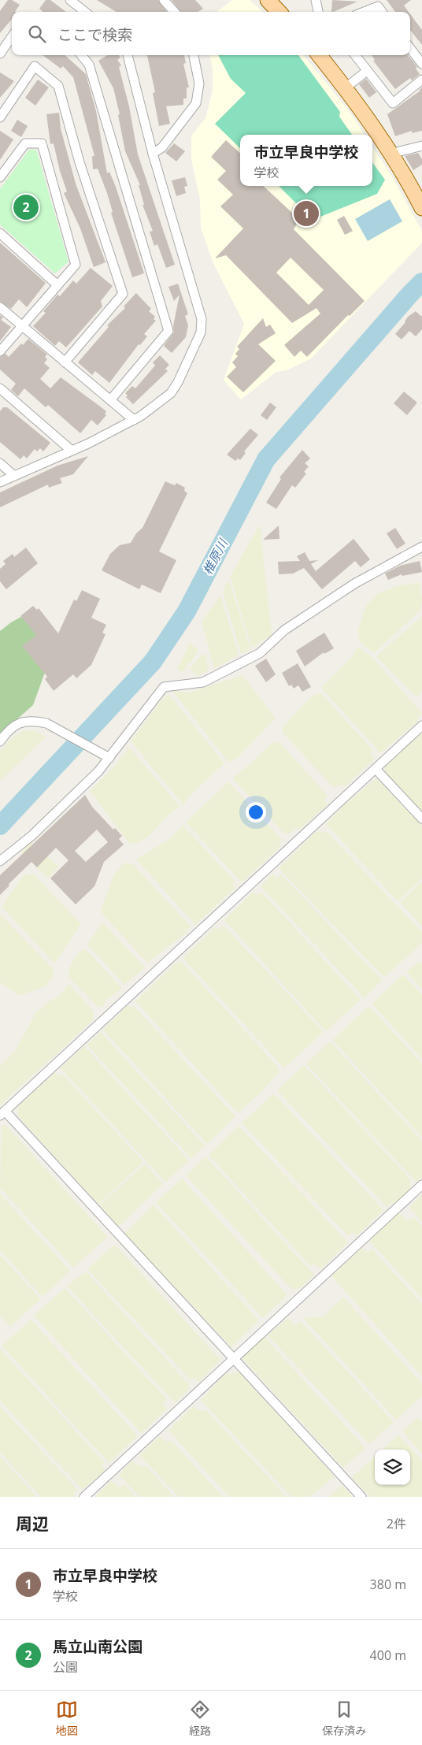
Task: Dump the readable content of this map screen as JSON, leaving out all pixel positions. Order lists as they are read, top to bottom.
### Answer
{
  "water": ["椎原川"],
  "page": {
    "search": "ここで検索",
    "popup": ["市立早良中学校", "学校"],
    "pins": ["2", "1"],
    "heading": ["周辺", "2件"],
    "list": [
      {
        "mark": "1",
        "name": "市立早良中学校",
        "note": "学校",
        "value": "380 m"
      },
      {
        "mark": "2",
        "name": "馬立山南公園",
        "note": "公園",
        "value": "400 m"
      }
    ],
    "nav": ["地図", "経路", "保存済み"]
  }
}
